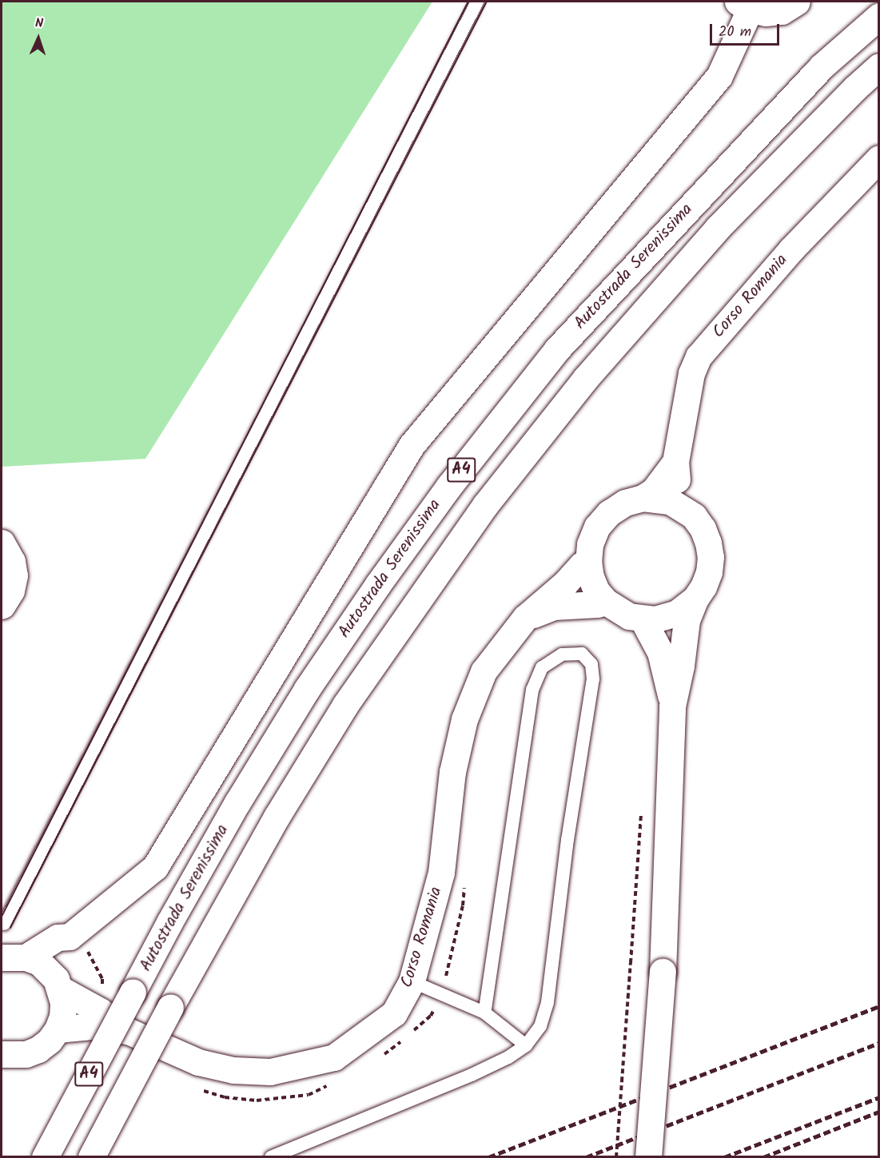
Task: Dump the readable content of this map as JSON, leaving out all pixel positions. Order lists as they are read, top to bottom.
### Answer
{
  "streets": {
    "main road": ["Autostrada Serenissima", "Corso Romania", "A4"]
  },
  "scale_bar": "20 m",
  "north": "top"
}
